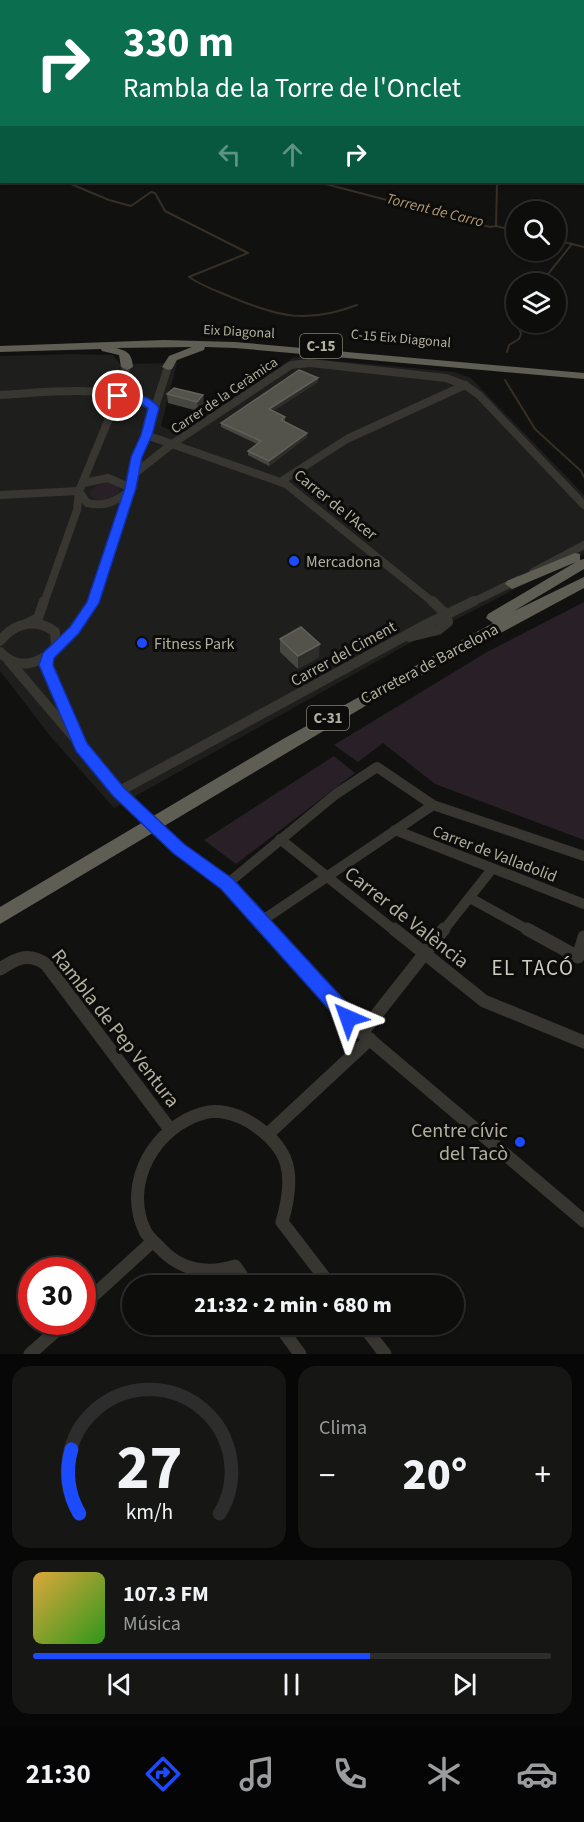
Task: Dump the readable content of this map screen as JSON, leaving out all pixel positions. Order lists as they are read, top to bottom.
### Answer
{
  "streets": {
    "highway": [
      "Eix Diagonal",
      "C-15 Eix Diagonal",
      "C-15",
      "Carretera de Barcelona",
      "C-31"
    ],
    "street": [
      "Carrer de la Ceràmica",
      "Carrer de l'Acer",
      "Carrer del Ciment",
      "Carrer de Valladolid",
      "Carrer de València",
      "Rambla de Pep Ventura"
    ]
  },
  "crossings": [
    ["Carrer de la Ceràmica", "Carrer de l'Acer"],
    ["Carrer de l'Acer", "Carrer del Ciment"]
  ],
  "districts": ["EL TACÓ"],
  "water": ["Torrent de Carro"],
  "places": ["Mercadona", "Fitness Park", "Centre cívic del Tacò"],
  "page": {
    "turn": ["330 m", "Rambla de la Torre de l'Onclet"],
    "limit": "30",
    "trip": "21:32 · 2 min · 680 m",
    "tile": "Clima",
    "heat": ["−", "20°", "+"],
    "song": ["107.3 FM", "Música"],
    "tabs": "21:30",
    "gauge": ["27", "km/h"]
  }
}
